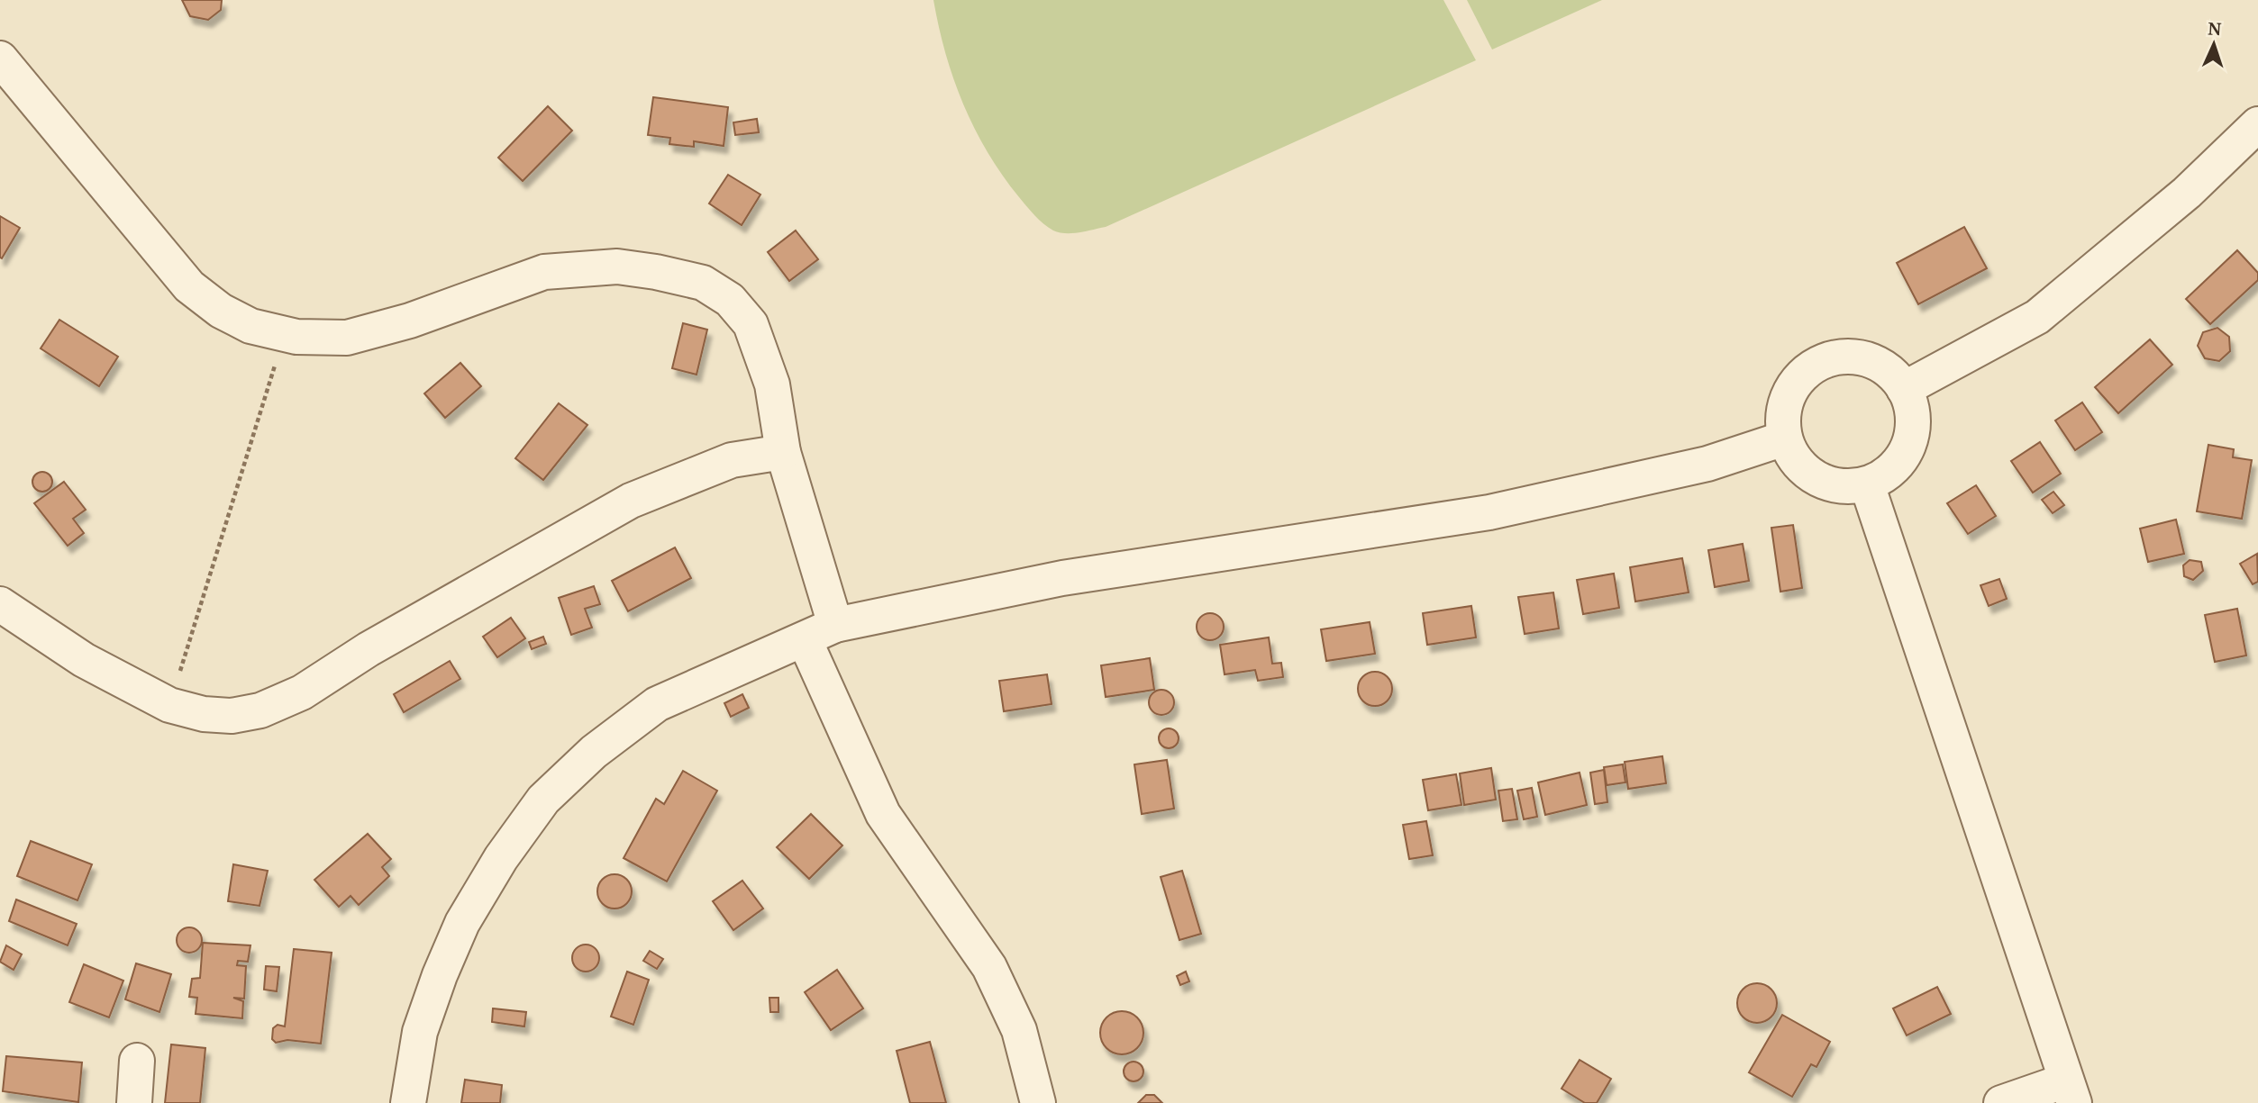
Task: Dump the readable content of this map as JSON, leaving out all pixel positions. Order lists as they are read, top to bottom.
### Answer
{
  "north": "top"
}
